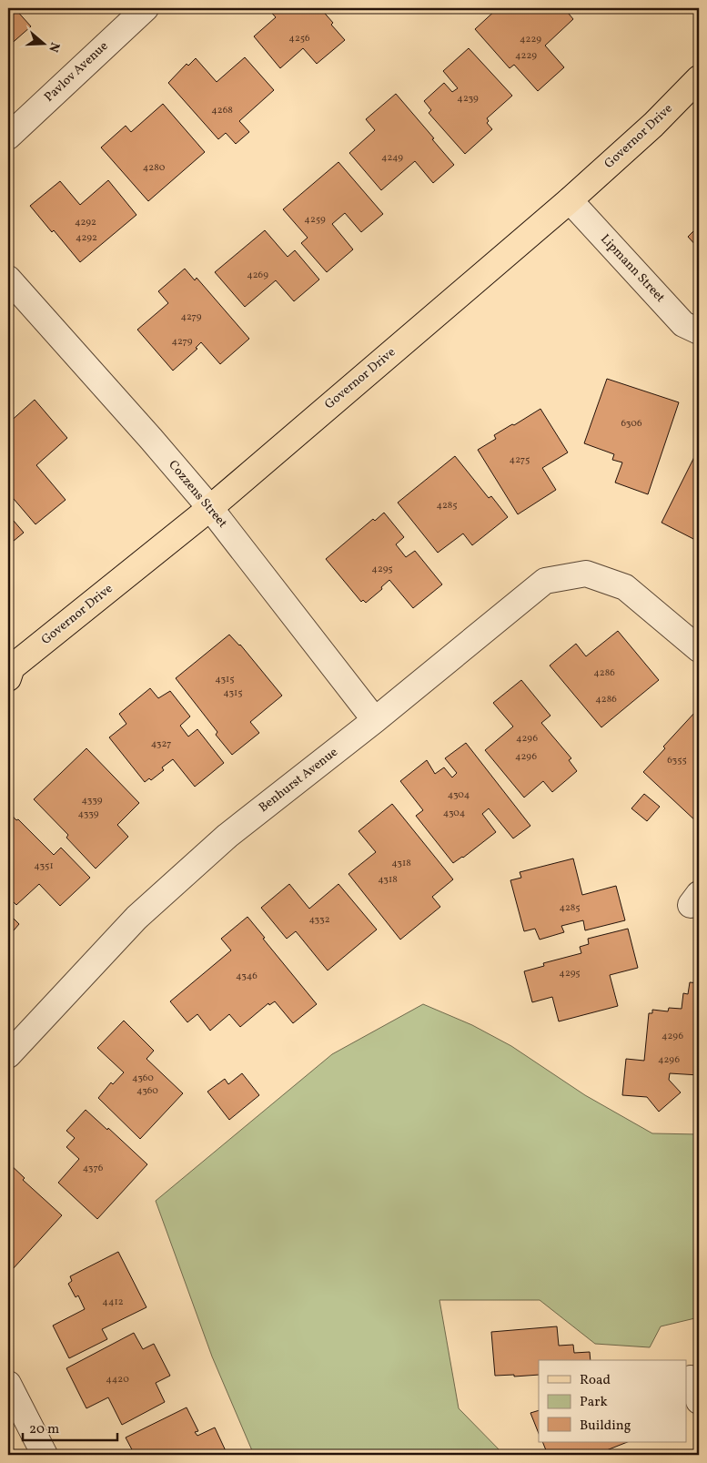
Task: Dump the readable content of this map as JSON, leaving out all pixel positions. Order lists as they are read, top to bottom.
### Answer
{
  "streets": {
    "main road": ["Governor Drive"],
    "street": [
      "Pavlov Avenue",
      "Lipmann Street",
      "Cozzens Street",
      "Benhurst Avenue"
    ]
  },
  "crossings": [
    ["Governor Drive", "Lipmann Street"],
    ["Governor Drive", "Cozzens Street"],
    ["Cozzens Street", "Benhurst Avenue"]
  ],
  "house_numbers": [
    "4256",
    "4229",
    "4229",
    "4239",
    "4268",
    "4249",
    "4280",
    "4259",
    "4292",
    "4292",
    "4269",
    "4279",
    "4279",
    "6306",
    "4275",
    "4285",
    "4295",
    "4286",
    "4315",
    "4315",
    "4286",
    "4296",
    "4327",
    "4296",
    "6355",
    "4304",
    "4339",
    "4304",
    "4339",
    "4318",
    "4351",
    "4318",
    "4285",
    "4332",
    "4295",
    "4346",
    "4296",
    "4296",
    "4360",
    "4360",
    "4376",
    "4412",
    "4420"
  ],
  "legend": ["Road", "Park", "Building"],
  "scale_bar": "20 m",
  "north": "right"
}
